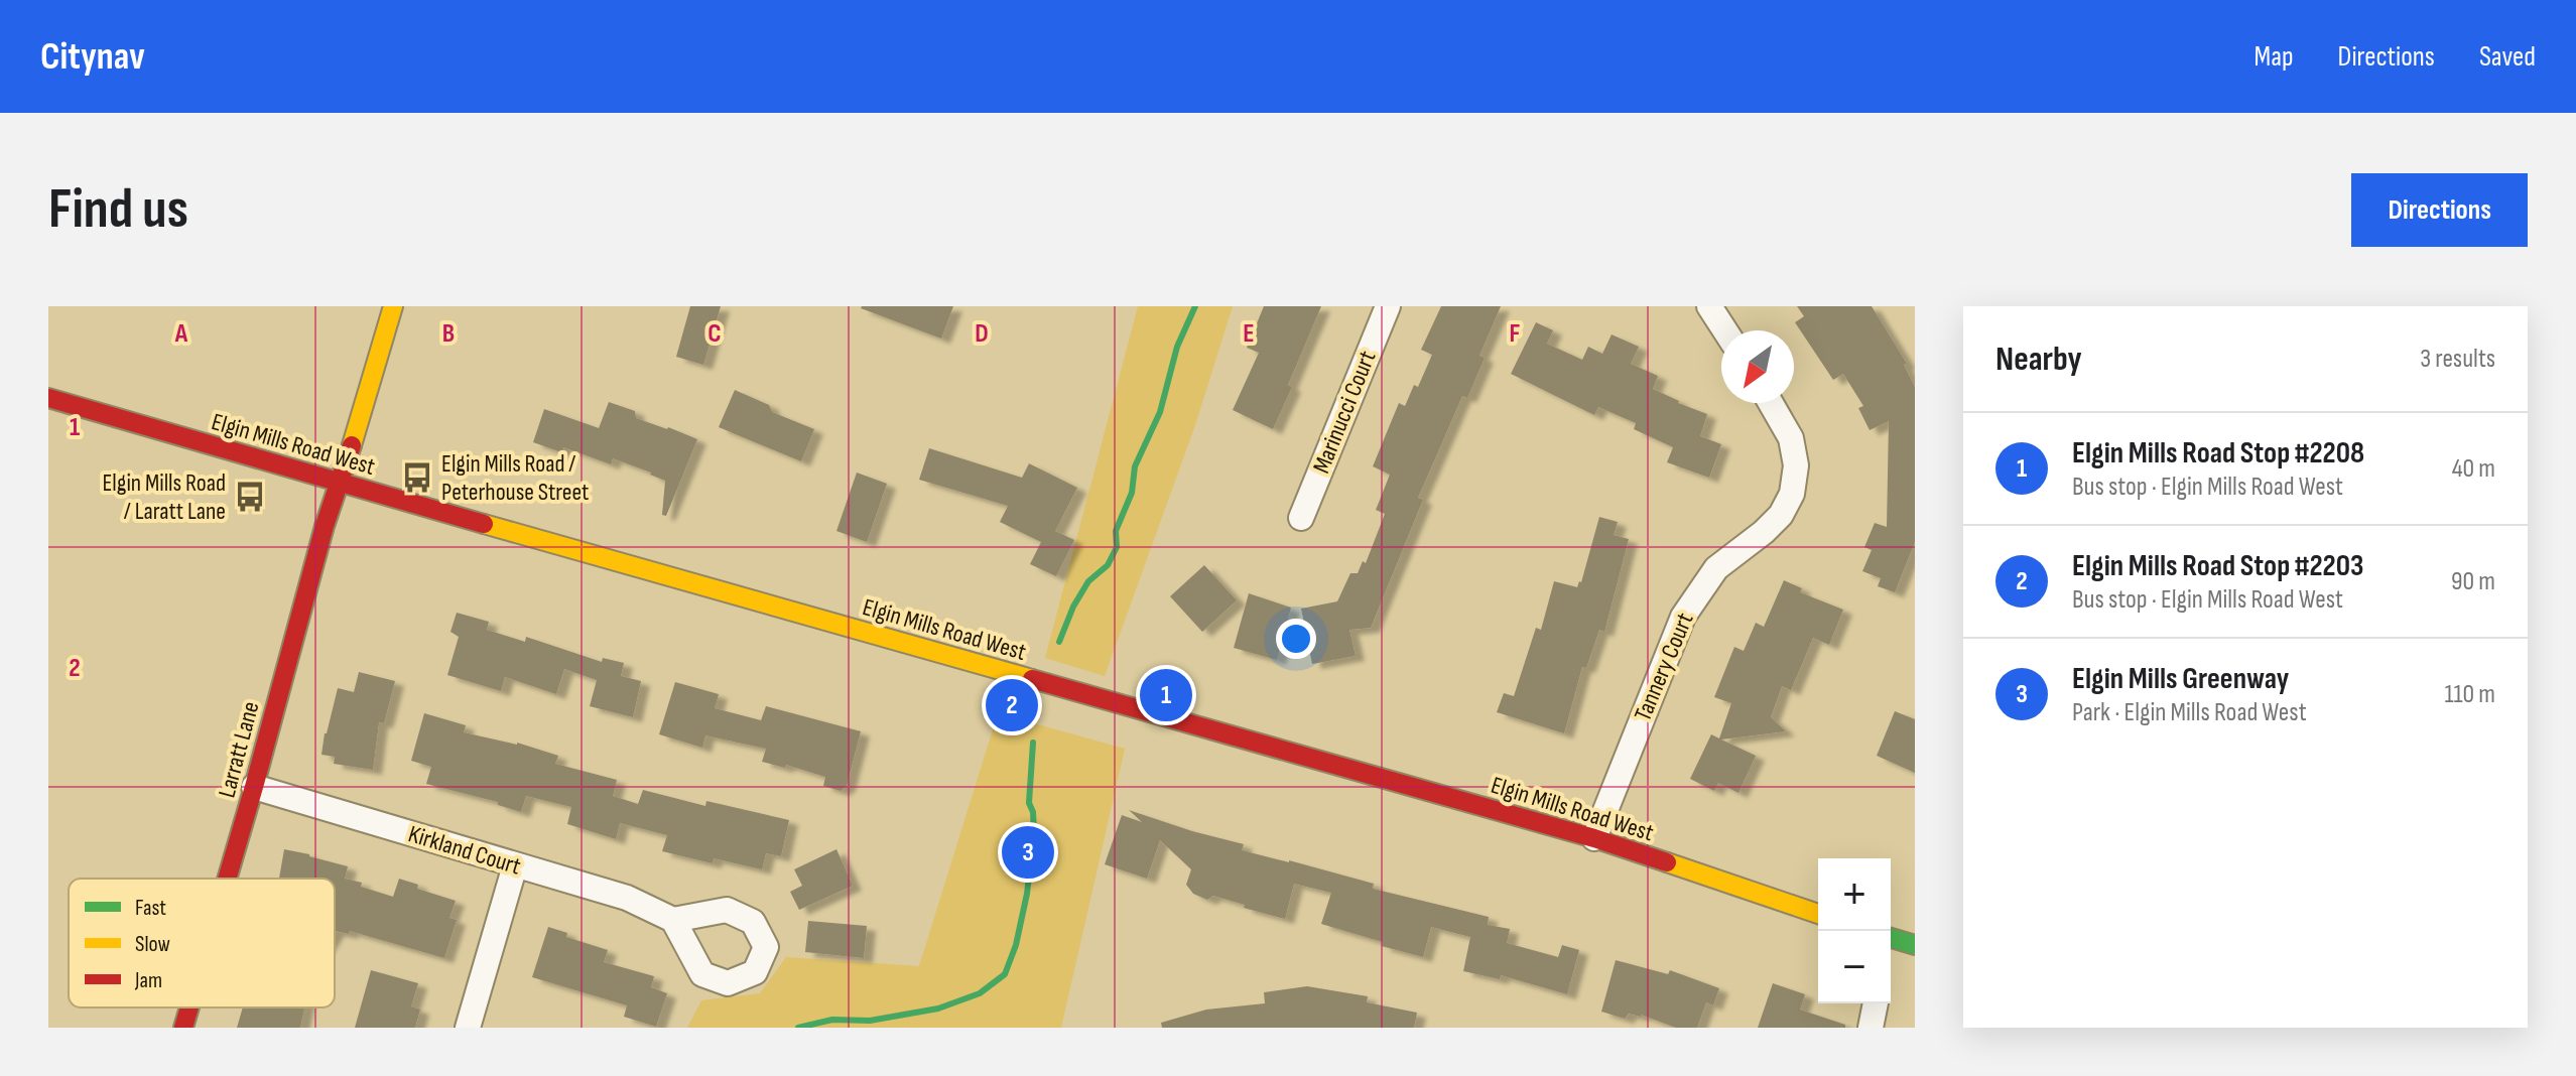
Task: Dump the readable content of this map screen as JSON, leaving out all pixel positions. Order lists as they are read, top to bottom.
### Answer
{
  "streets": {
    "main road": ["Elgin Mills Road West", "Larratt Lane"],
    "street": ["Marinucci Court", "Tannery Court", "Kirkland Court"]
  },
  "crossings": [
    ["Elgin Mills Road West", "Tannery Court"],
    ["Elgin Mills Road West", "Larratt Lane"],
    ["Larratt Lane", "Kirkland Court"]
  ],
  "places": {
    "bus stop": ["Elgin Mills Road / Peterhouse Street", "Elgin Mills Road / Laratt Lane"]
  },
  "legend": ["Fast", "Slow", "Jam"],
  "north": "bottom left",
  "page": {
    "header": "Citynav",
    "nav": ["Map", "Directions", "Saved"],
    "buttons": "Directions",
    "title": "Find us",
    "heading": ["Nearby", "3 results"],
    "list": [
      {
        "mark": "1",
        "name": "Elgin Mills Road Stop #2208",
        "note": "Bus stop · Elgin Mills Road West",
        "value": "40 m"
      },
      {
        "mark": "2",
        "name": "Elgin Mills Road Stop #2203",
        "note": "Bus stop · Elgin Mills Road West",
        "value": "90 m"
      },
      {
        "mark": "3",
        "name": "Elgin Mills Greenway",
        "note": "Park · Elgin Mills Road West",
        "value": "110 m"
      }
    ],
    "pins": ["1", "2", "3"],
    "map_buttons": ["+", "−"]
  },
  "grid": {
    "columns": [
      "A",
      "B",
      "C",
      "D",
      "E",
      "F"
    ],
    "rows": ["1", "2"]
  }
}
